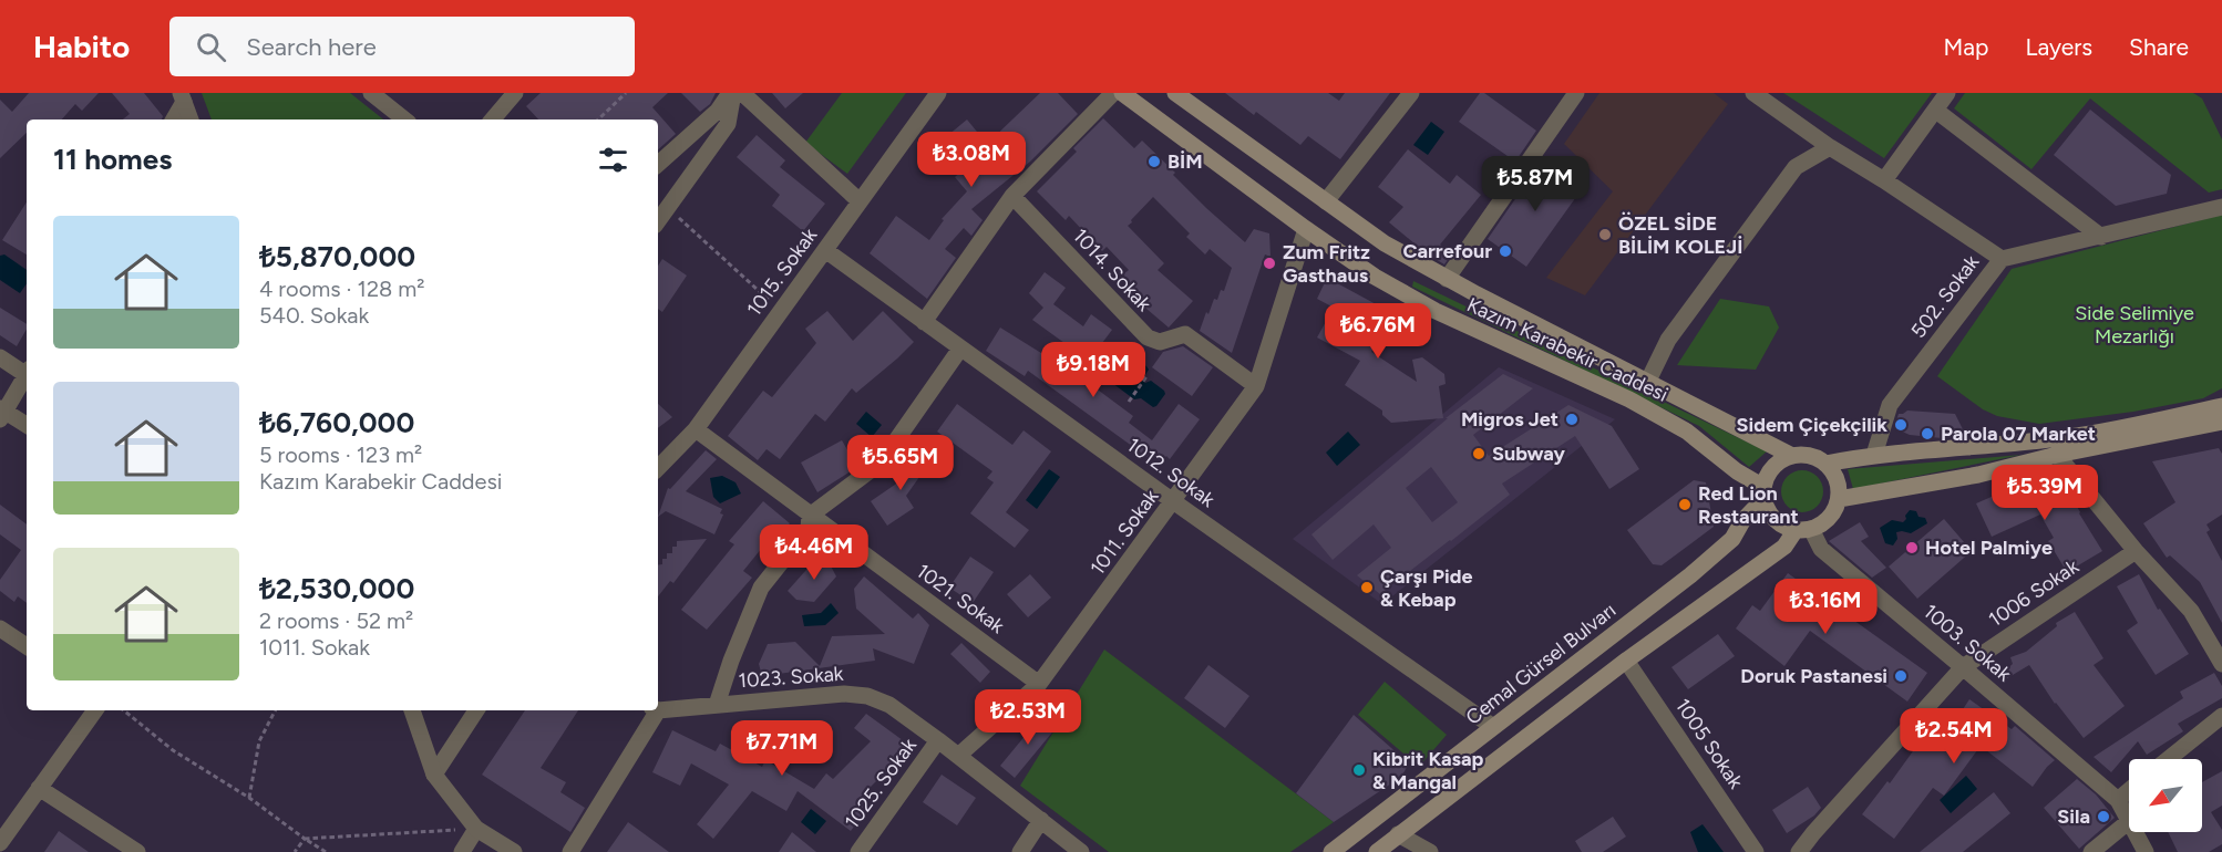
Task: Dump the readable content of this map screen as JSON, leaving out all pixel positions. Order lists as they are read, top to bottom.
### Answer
{
  "streets": {
    "main road": ["Kazım Karabekir Caddesi", "Cemal Gürsel Bulvarı"],
    "street": [
      "1014. Sokak",
      "1015. Sokak",
      "502. Sokak",
      "1012. Sokak",
      "1011. Sokak",
      "1006 Sokak",
      "1021. Sokak",
      "1003. Sokak",
      "1023. Sokak",
      "1005 Sokak",
      "1025. Sokak"
    ]
  },
  "crossings": [
    ["1014. Sokak", "1011. Sokak"],
    ["1015. Sokak", "1012. Sokak"],
    ["1015. Sokak", "1021. Sokak"],
    ["Kazım Karabekir Caddesi", "1011. Sokak"],
    ["Kazım Karabekir Caddesi", "1003. Sokak"],
    ["Kazım Karabekir Caddesi", "Cemal Gürsel Bulvarı"],
    ["1012. Sokak", "1011. Sokak"],
    ["1012. Sokak", "Cemal Gürsel Bulvarı"],
    ["1011. Sokak", "1021. Sokak"],
    ["1011. Sokak", "1023. Sokak"],
    ["1006 Sokak", "1003. Sokak"],
    ["1003. Sokak", "Cemal Gürsel Bulvarı"],
    ["1023. Sokak", "1025. Sokak"]
  ],
  "parks": ["Side Selimiye Mezarlığı"],
  "places": [
    "BİM",
    "ÖZEL SİDE BİLİM KOLEJİ",
    "Carrefour",
    "Zum Fritz Gasthaus",
    "Migros Jet",
    "Sidem Çiçekçilik",
    "Parola 07 Market",
    "Subway",
    "Red Lion Restaurant",
    "Hotel Palmiye",
    "Çarşı Pide & Kebap",
    "Doruk Pastanesi",
    "Kibrit Kasap & Mangal",
    "Sila"
  ],
  "north": "bottom left",
  "page": {
    "header": "Habito",
    "search": "Search here",
    "nav": ["Map", "Layers", "Share"],
    "heading": "11 homes",
    "price": [
      "₺3.08M",
      "₺5.87M",
      "₺6.76M",
      "₺9.18M",
      "₺5.65M",
      "₺5.39M",
      "₺4.46M",
      "₺3.16M",
      "₺2.53M",
      "₺2.54M",
      "₺7.71M"
    ],
    "list": [
      {
        "name": "₺5,870,000",
        "note": "4 rooms · 128 m² · 540. Sokak"
      },
      {
        "name": "₺6,760,000",
        "note": "5 rooms · 123 m² · Kazım Karabekir Caddesi"
      },
      {
        "name": "₺2,530,000",
        "note": "2 rooms · 52 m² · 1011. Sokak"
      }
    ]
  }
}
